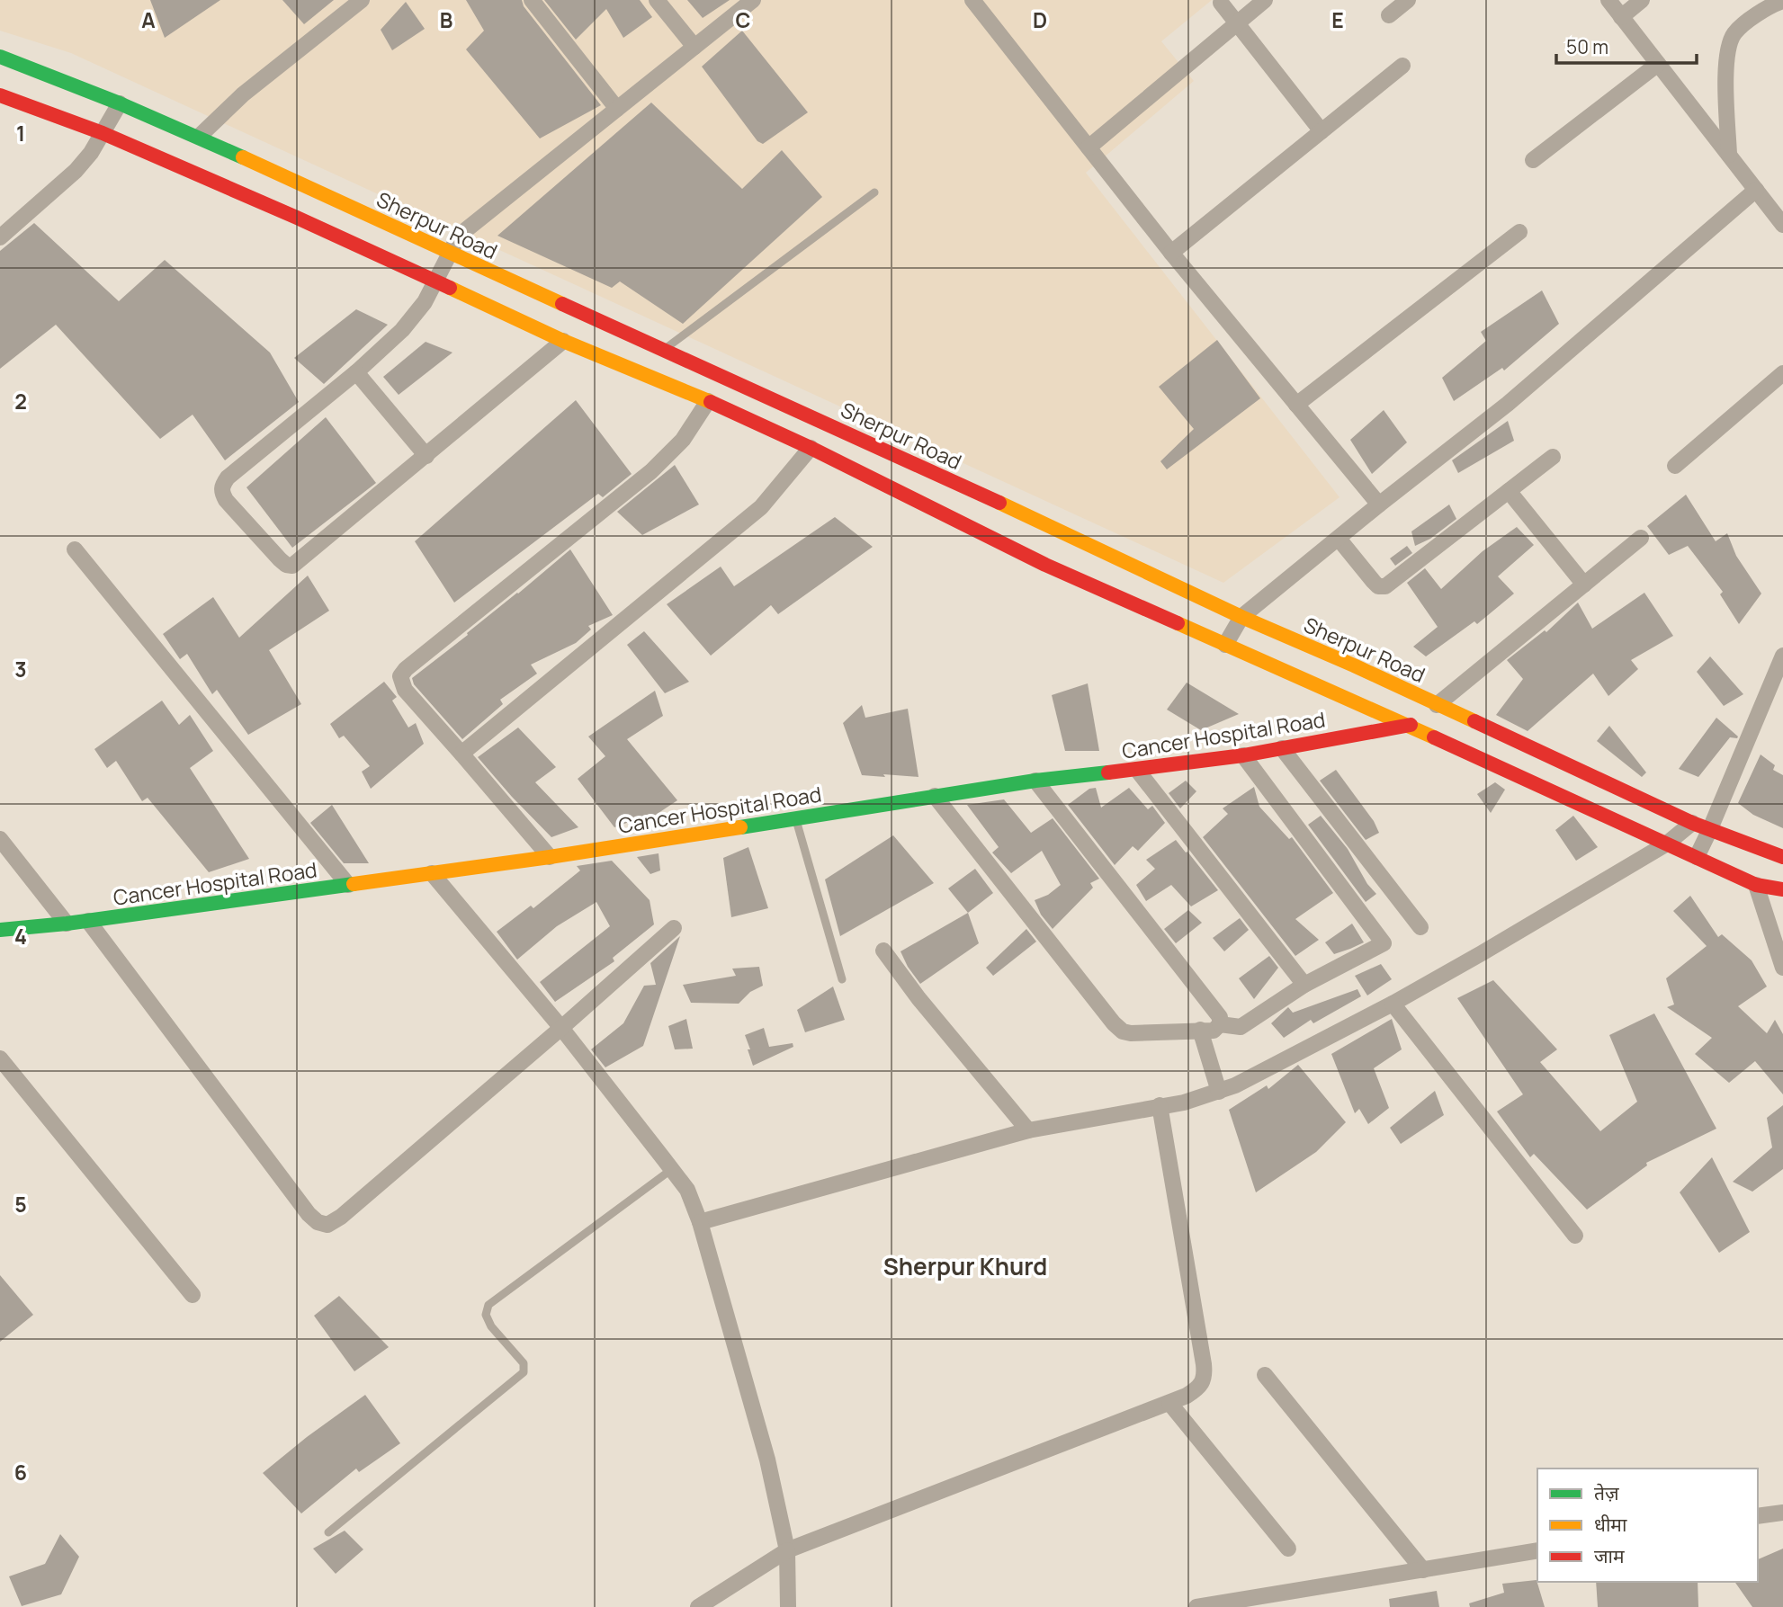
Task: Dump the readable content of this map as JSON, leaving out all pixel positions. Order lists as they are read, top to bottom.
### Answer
{
  "streets": {
    "street": ["Sherpur Road", "Cancer Hospital Road"]
  },
  "crossings": [
    ["Sherpur Road", "Cancer Hospital Road"]
  ],
  "districts": ["Sherpur Khurd"],
  "legend": ["तेज़", "धीमा", "जाम"],
  "scale_bar": "50 m",
  "grid": {
    "columns": [
      "A",
      "B",
      "C",
      "D",
      "E"
    ],
    "rows": [
      "1",
      "2",
      "3",
      "4",
      "5",
      "6"
    ]
  }
}
